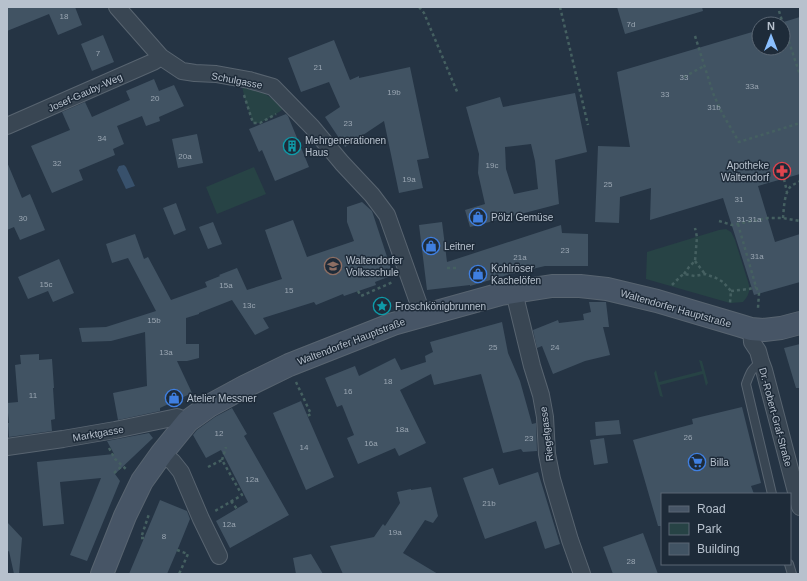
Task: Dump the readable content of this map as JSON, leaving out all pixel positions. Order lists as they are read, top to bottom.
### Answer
{
  "streets": {
    "main road": ["Waltendorfer Hauptstraße"],
    "street": [
      "Schulgasse",
      "Josef-Gauby-Weg",
      "Dr.-Robert-Graf-Straße",
      "Marktgasse",
      "Riegelgasse"
    ]
  },
  "crossings": [
    ["Schulgasse", "Josef-Gauby-Weg"],
    ["Schulgasse", "Waltendorfer Hauptstraße"],
    ["Waltendorfer Hauptstraße", "Dr.-Robert-Graf-Straße"],
    ["Waltendorfer Hauptstraße", "Marktgasse"],
    ["Waltendorfer Hauptstraße", "Riegelgasse"]
  ],
  "places": {
    "building": ["Mehrgenerationen Haus"],
    "pharmacy": ["Apotheke Waltendorf"],
    "shop": [
      "Pölzl Gemüse",
      "Leitner",
      "Kohlröser Kachelöfen",
      "Atelier Messner"
    ],
    "school or university": ["Waltendorfer Volksschule"],
    "place": ["Froschkönigbrunnen"],
    "supermarket": ["Billa"]
  },
  "house_numbers": [
    "18",
    "7d",
    "7",
    "21",
    "33",
    "33a",
    "19b",
    "33",
    "20",
    "31b",
    "23",
    "34",
    "20a",
    "32",
    "19c",
    "19a",
    "25",
    "31",
    "30",
    "31-31a",
    "23",
    "31a",
    "21a",
    "15c",
    "15a",
    "15",
    "13c",
    "15b",
    "25",
    "24",
    "13a",
    "18",
    "16",
    "11",
    "18a",
    "12",
    "26",
    "23",
    "16a",
    "14",
    "12a",
    "21b",
    "12a",
    "19a",
    "8",
    "28"
  ],
  "legend": ["Road", "Park", "Building"],
  "north": "top"
}
